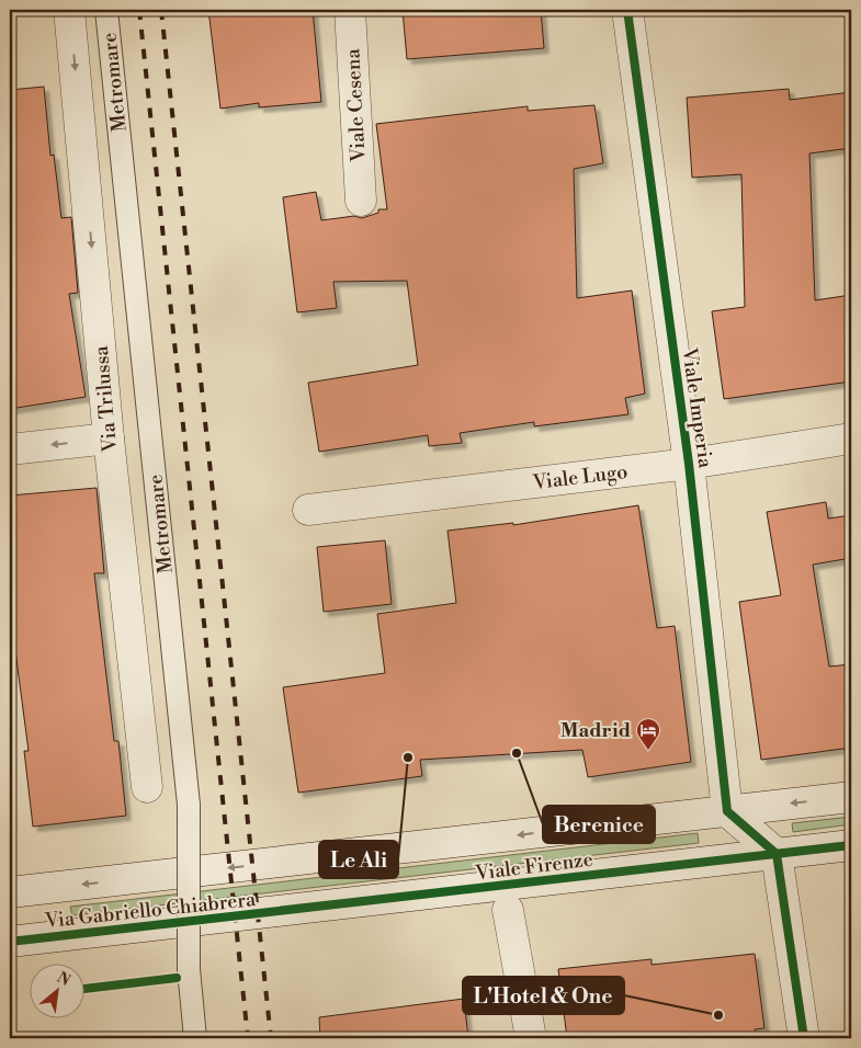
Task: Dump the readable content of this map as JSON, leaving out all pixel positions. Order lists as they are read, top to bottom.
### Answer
{
  "streets": {
    "street": [
      "Viale Cesena",
      "Via Trilussa",
      "Viale Imperia",
      "Viale Lugo",
      "Viale Firenze",
      "Via Gabriello Chiabrera"
    ],
    "lane": ["Metromare"]
  },
  "crossings": [
    ["Viale Imperia", "Viale Lugo"],
    ["Viale Imperia", "Viale Firenze"],
    ["Viale Firenze", "Via Gabriello Chiabrera"]
  ],
  "one_way": ["Via Trilussa"],
  "places": {
    "hotel": ["Madrid"],
    "other": ["Berenice", "Le Ali", "L'Hotel & One"]
  },
  "north": "top right"
}
